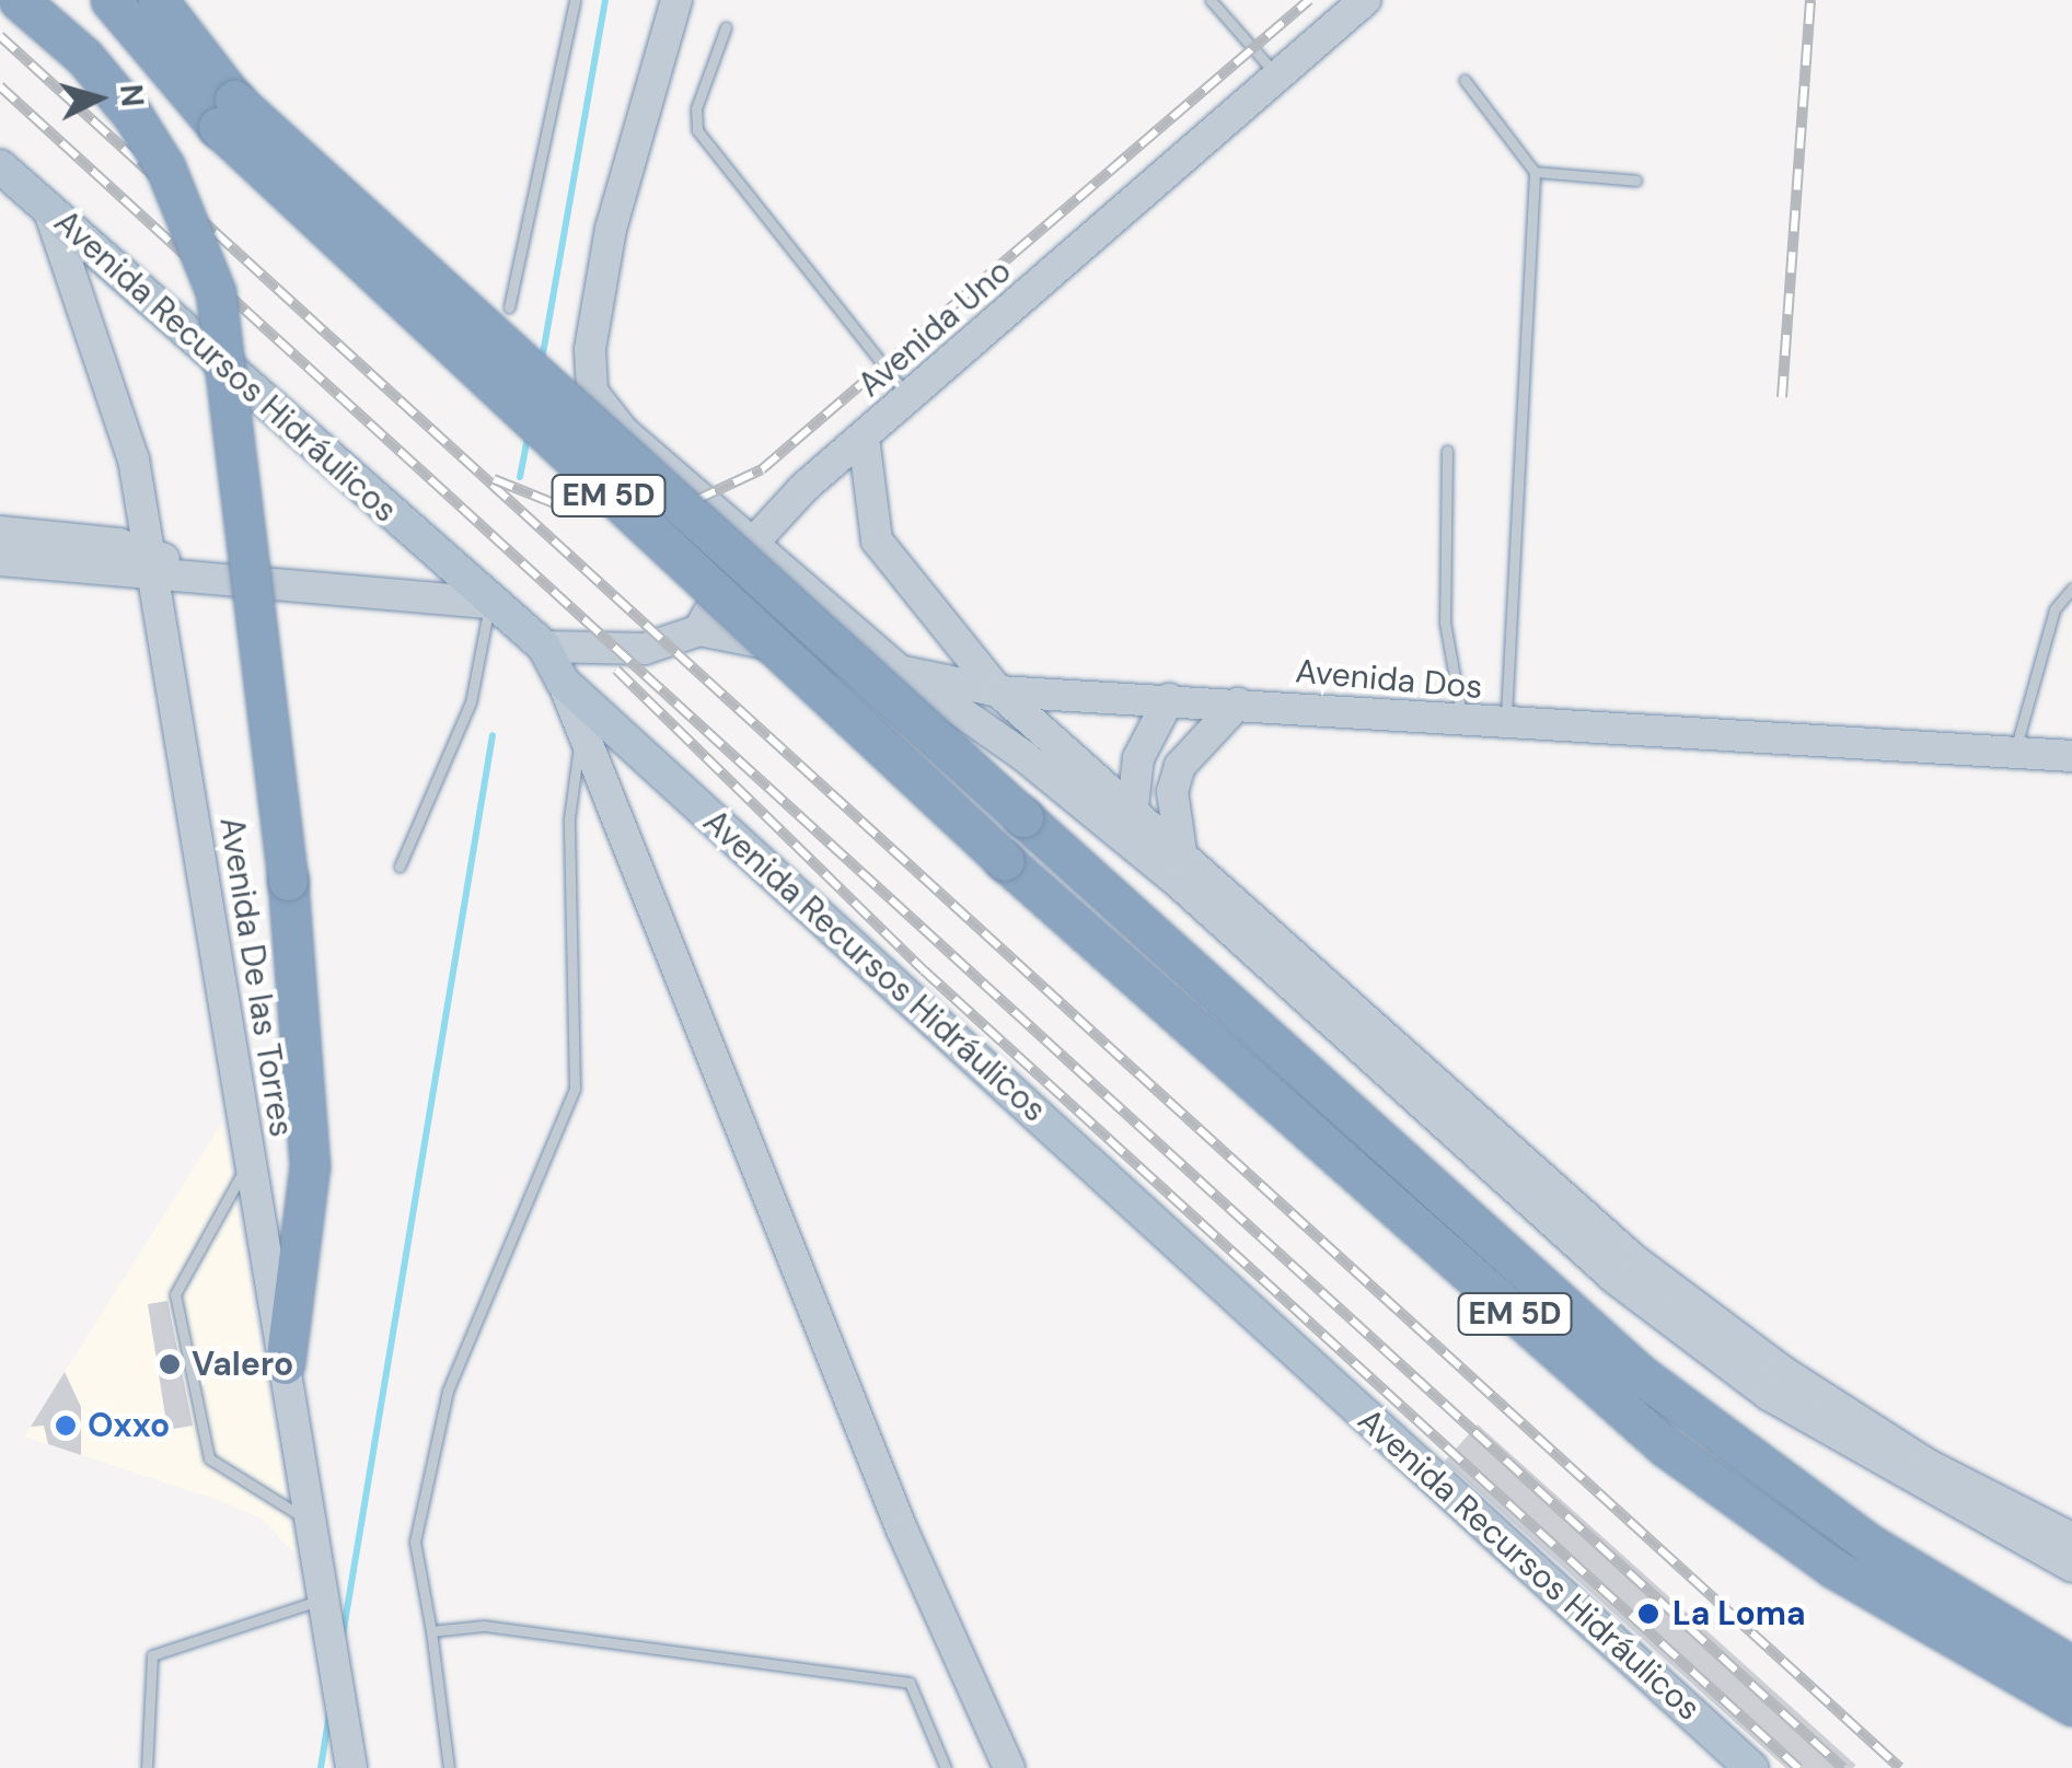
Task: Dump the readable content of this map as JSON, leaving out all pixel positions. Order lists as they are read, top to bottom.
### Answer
{
  "streets": {
    "highway": ["EM 5D"],
    "main road": [
      "Avenida Uno",
      "Avenida Recursos Hidráulicos",
      "Avenida Dos",
      "Avenida De las Torres"
    ]
  },
  "crossings": [
    ["Avenida Uno", "Avenida Dos"],
    ["Avenida Recursos Hidráulicos", "Avenida De las Torres"]
  ],
  "places": ["Valero", "Oxxo", "La Loma"],
  "north": "right"
}
